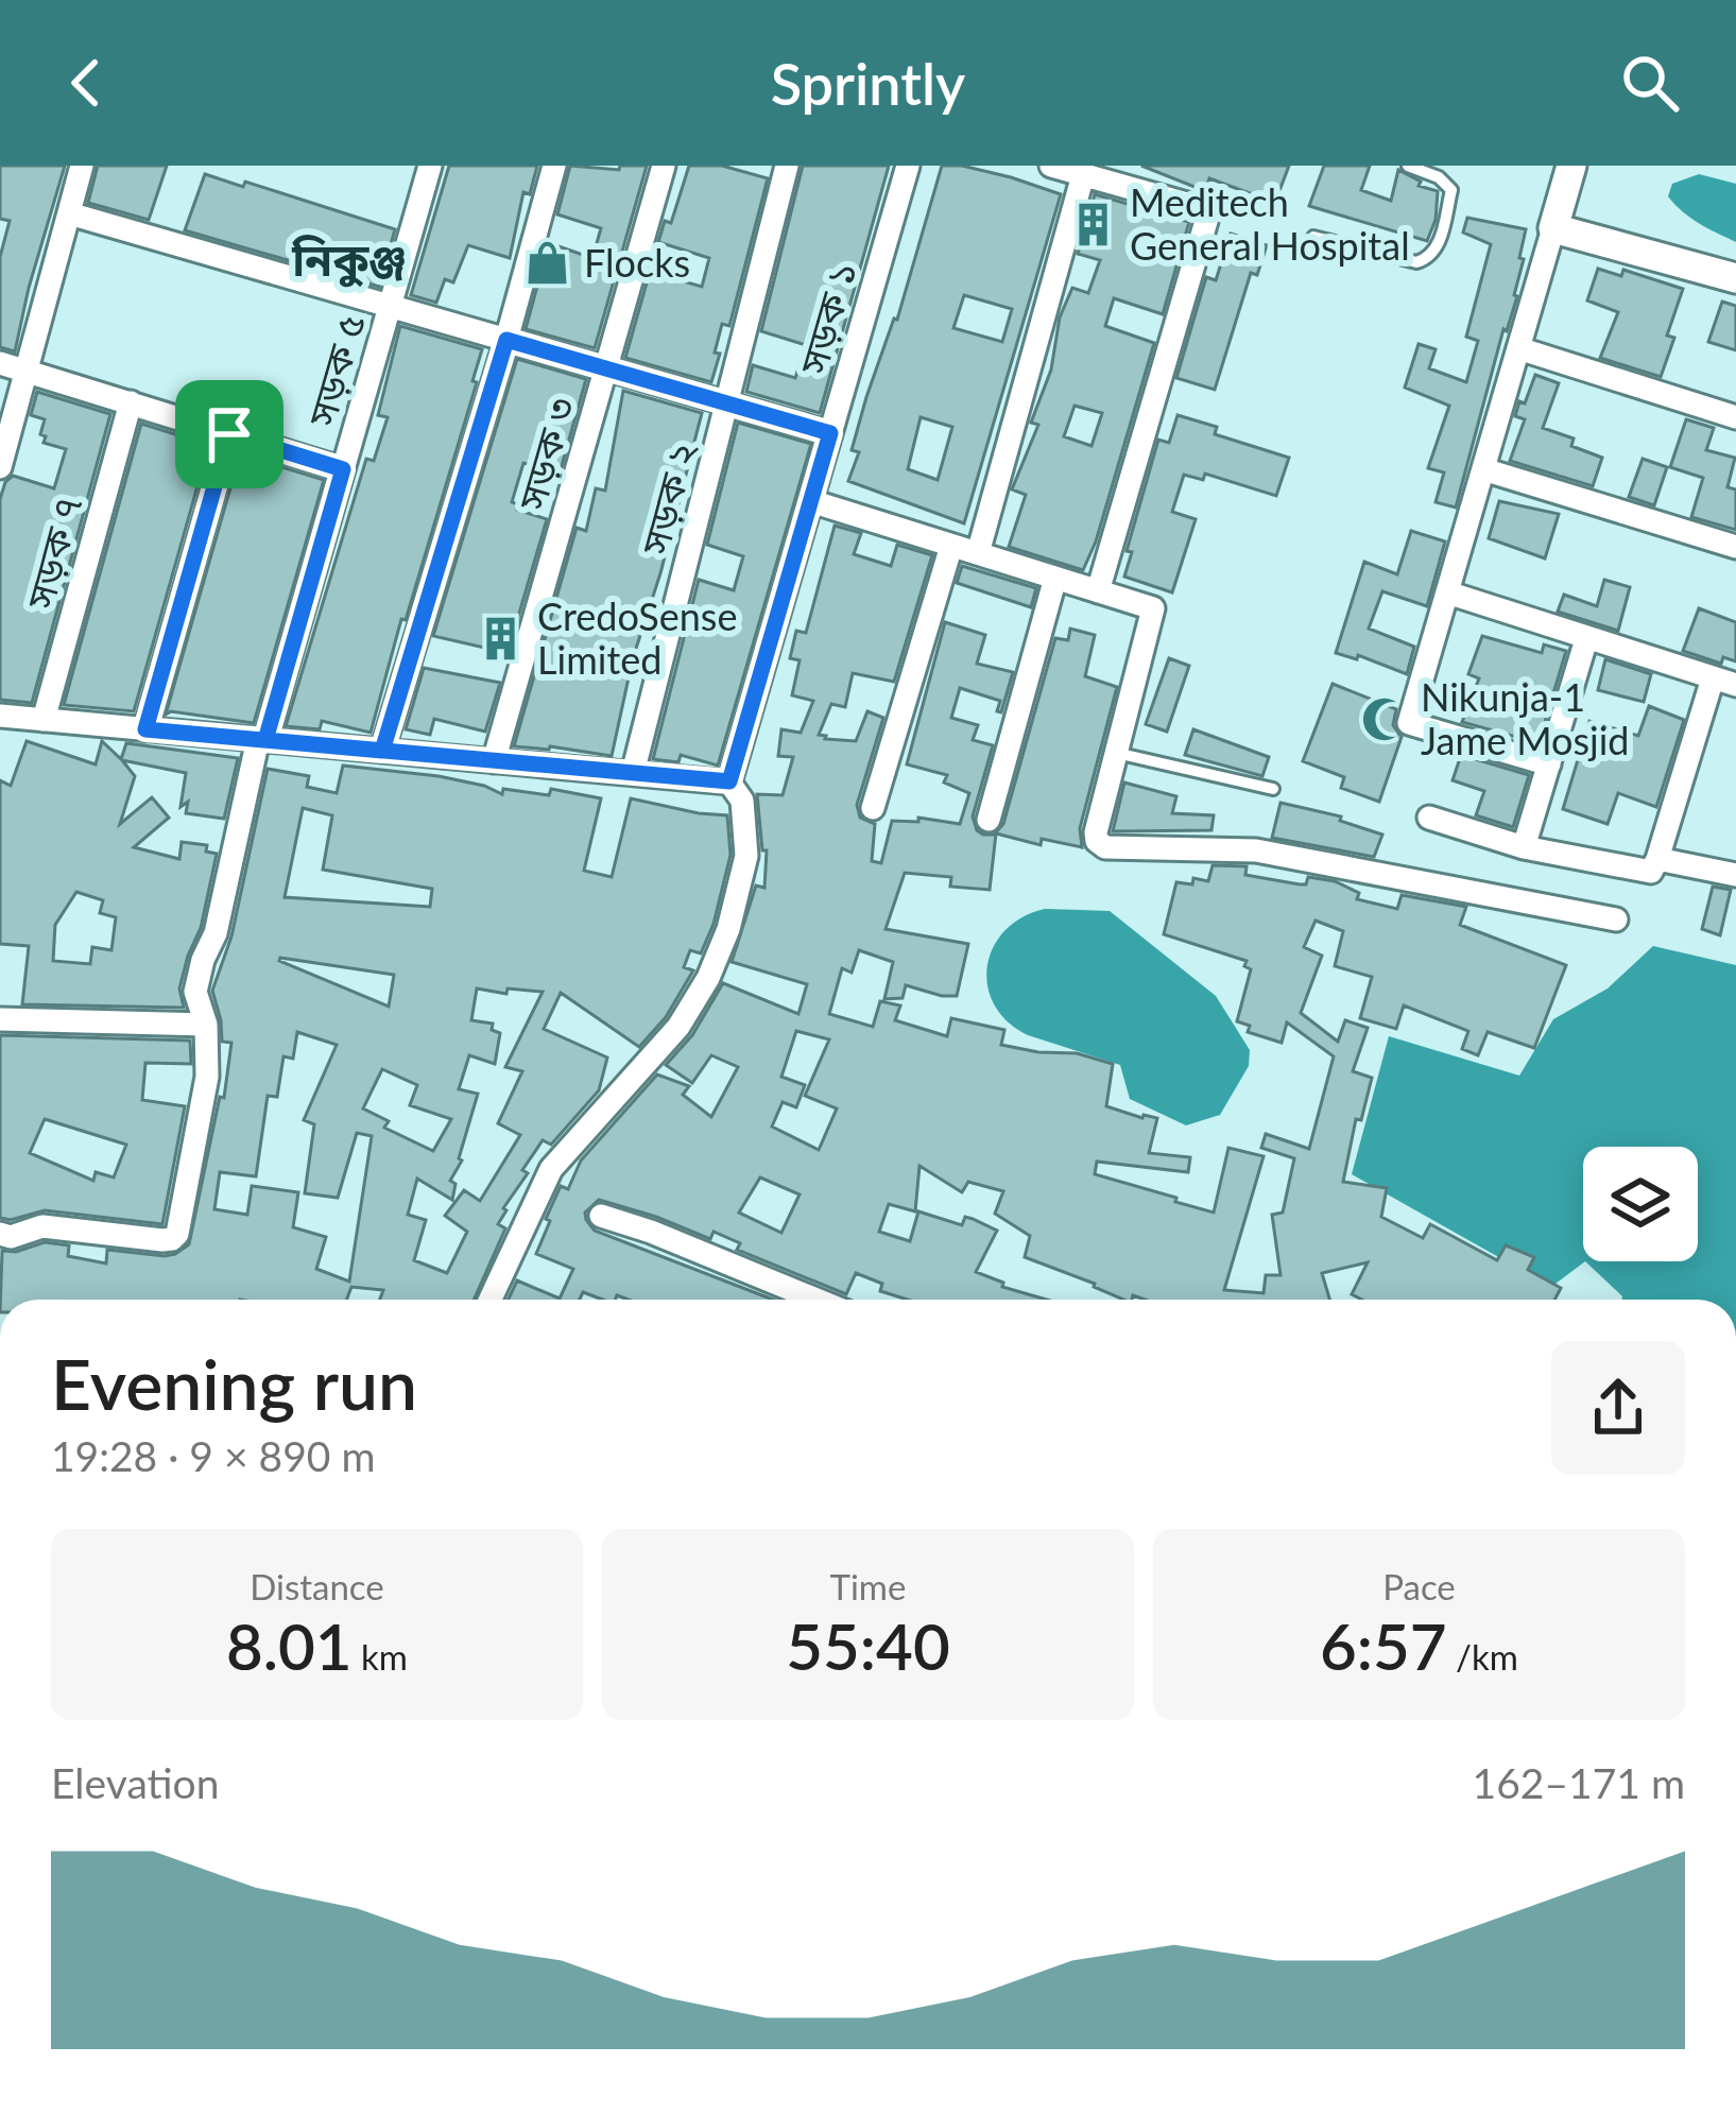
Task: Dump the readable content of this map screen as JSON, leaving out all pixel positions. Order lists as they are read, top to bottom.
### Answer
{
  "streets": {
    "street": [
      "সড়ক ১",
      "সড়ক ৫",
      "সড়ক ৩",
      "সড়ক ২",
      "সড়ক ৭"
    ]
  },
  "districts": ["নিকুঞ্জ"],
  "places": {
    "building": ["Meditech General Hospital", "CredoSense Limited"],
    "shop": ["Flocks"],
    "mosque": ["Nikunja-1 Jame Mosjid"]
  },
  "page": {
    "header": "Sprintly",
    "heading": ["Evening run", "19:28 · 9 × 890 m"],
    "stats": [
      ["Distance", "8.01 km"],
      ["Time", "55:40"],
      ["Pace", "6:57 /km"]
    ],
    "chart": ["Elevation", "162–171 m"]
  }
}
